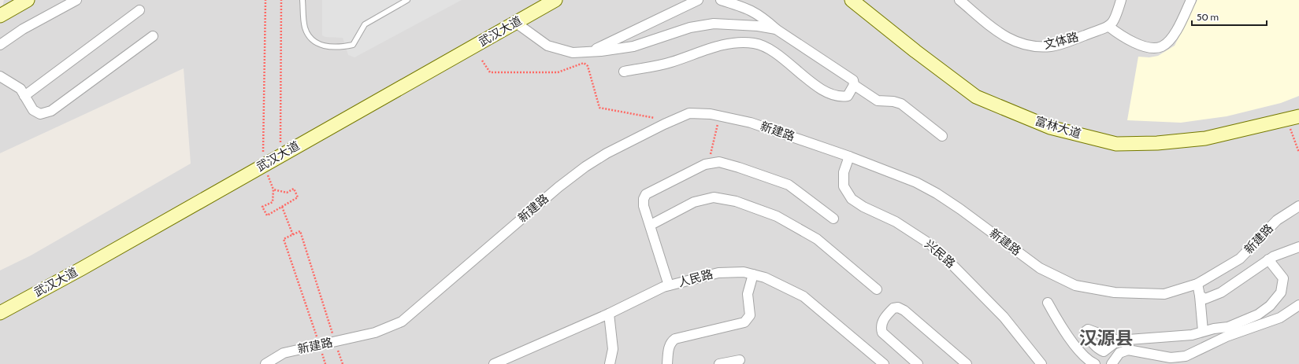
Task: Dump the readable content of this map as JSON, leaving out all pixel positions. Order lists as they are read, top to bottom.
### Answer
{
  "streets": {
    "main road": ["武汉大道", "富林大道"],
    "street": [
      "文体路",
      "新建路",
      "兴民路",
      "人民路"
    ]
  },
  "crossings": [
    ["新建路", "兴民路"]
  ],
  "districts": ["汉源县"],
  "scale_bar": "50 m"
}
